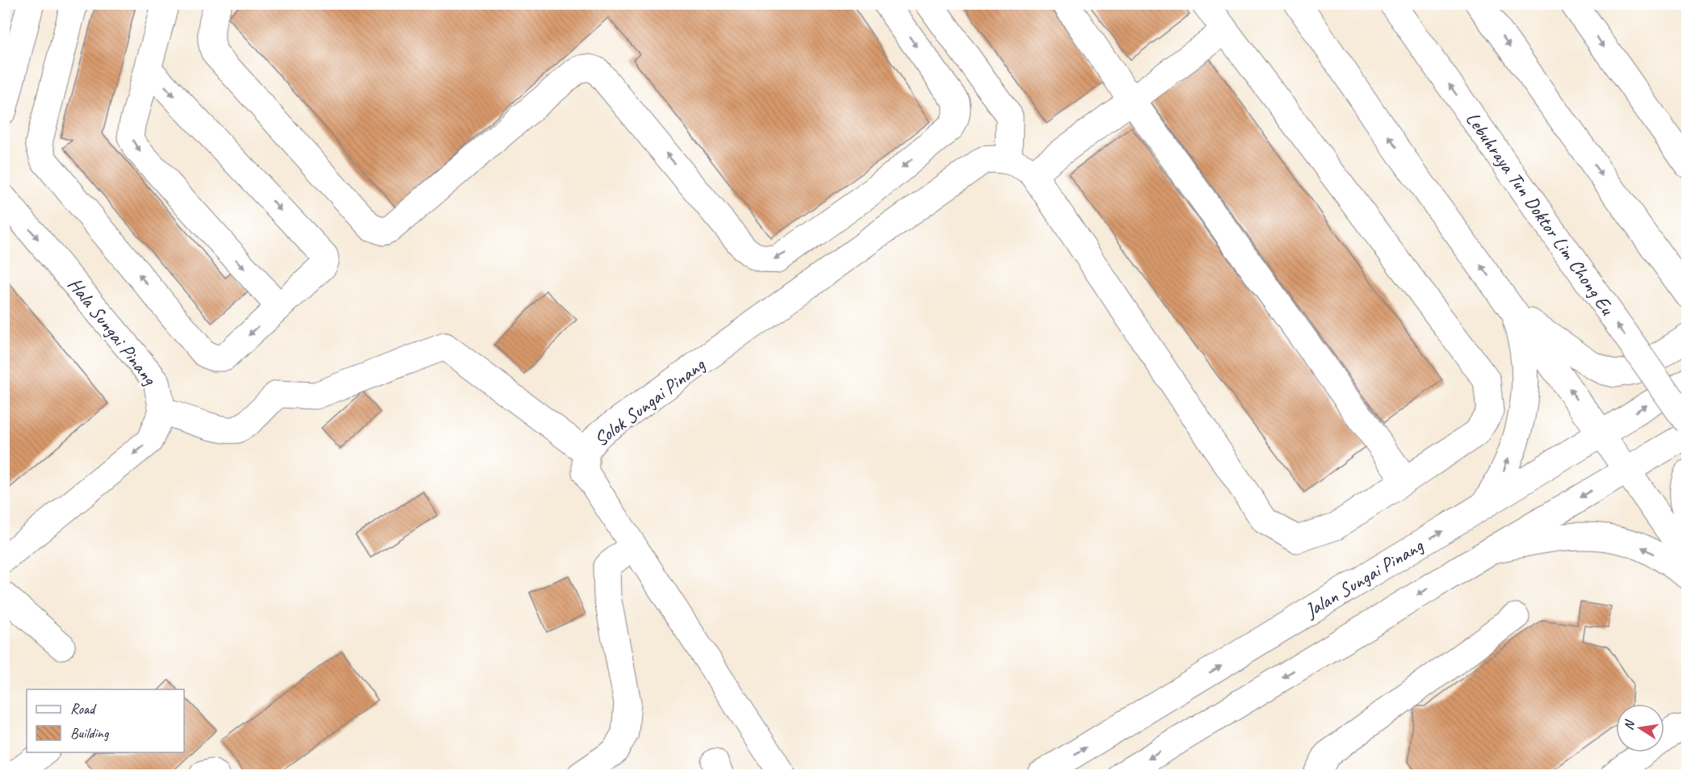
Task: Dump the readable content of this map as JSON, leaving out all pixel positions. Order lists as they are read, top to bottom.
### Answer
{
  "streets": {
    "main road": [
      "Lebuhraya Tun Doktor Lim Chong Eu",
      "Hala Sungai Pinang",
      "Solok Sungai Pinang",
      "Jalan Sungai Pinang"
    ]
  },
  "legend": ["Road", "Building"],
  "north": "left"
}
